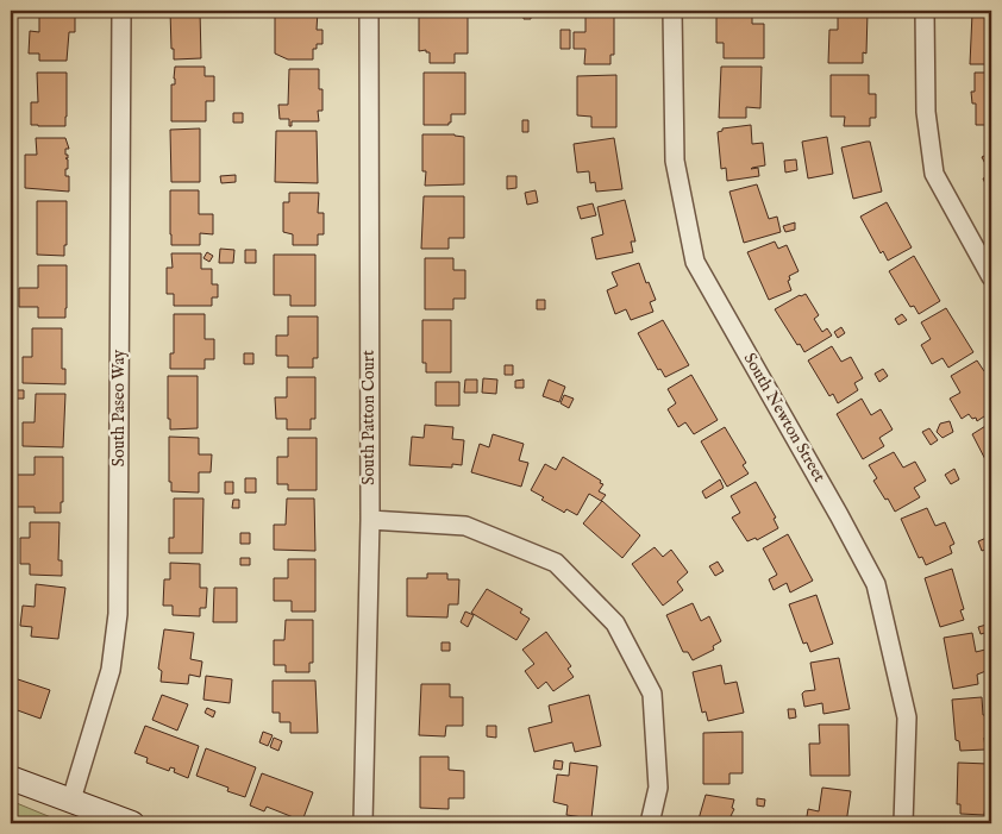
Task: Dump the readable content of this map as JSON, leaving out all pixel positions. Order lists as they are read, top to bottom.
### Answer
{
  "streets": {
    "street": ["South Paseo Way", "South Patton Court", "South Newton Street"]
  }
}
